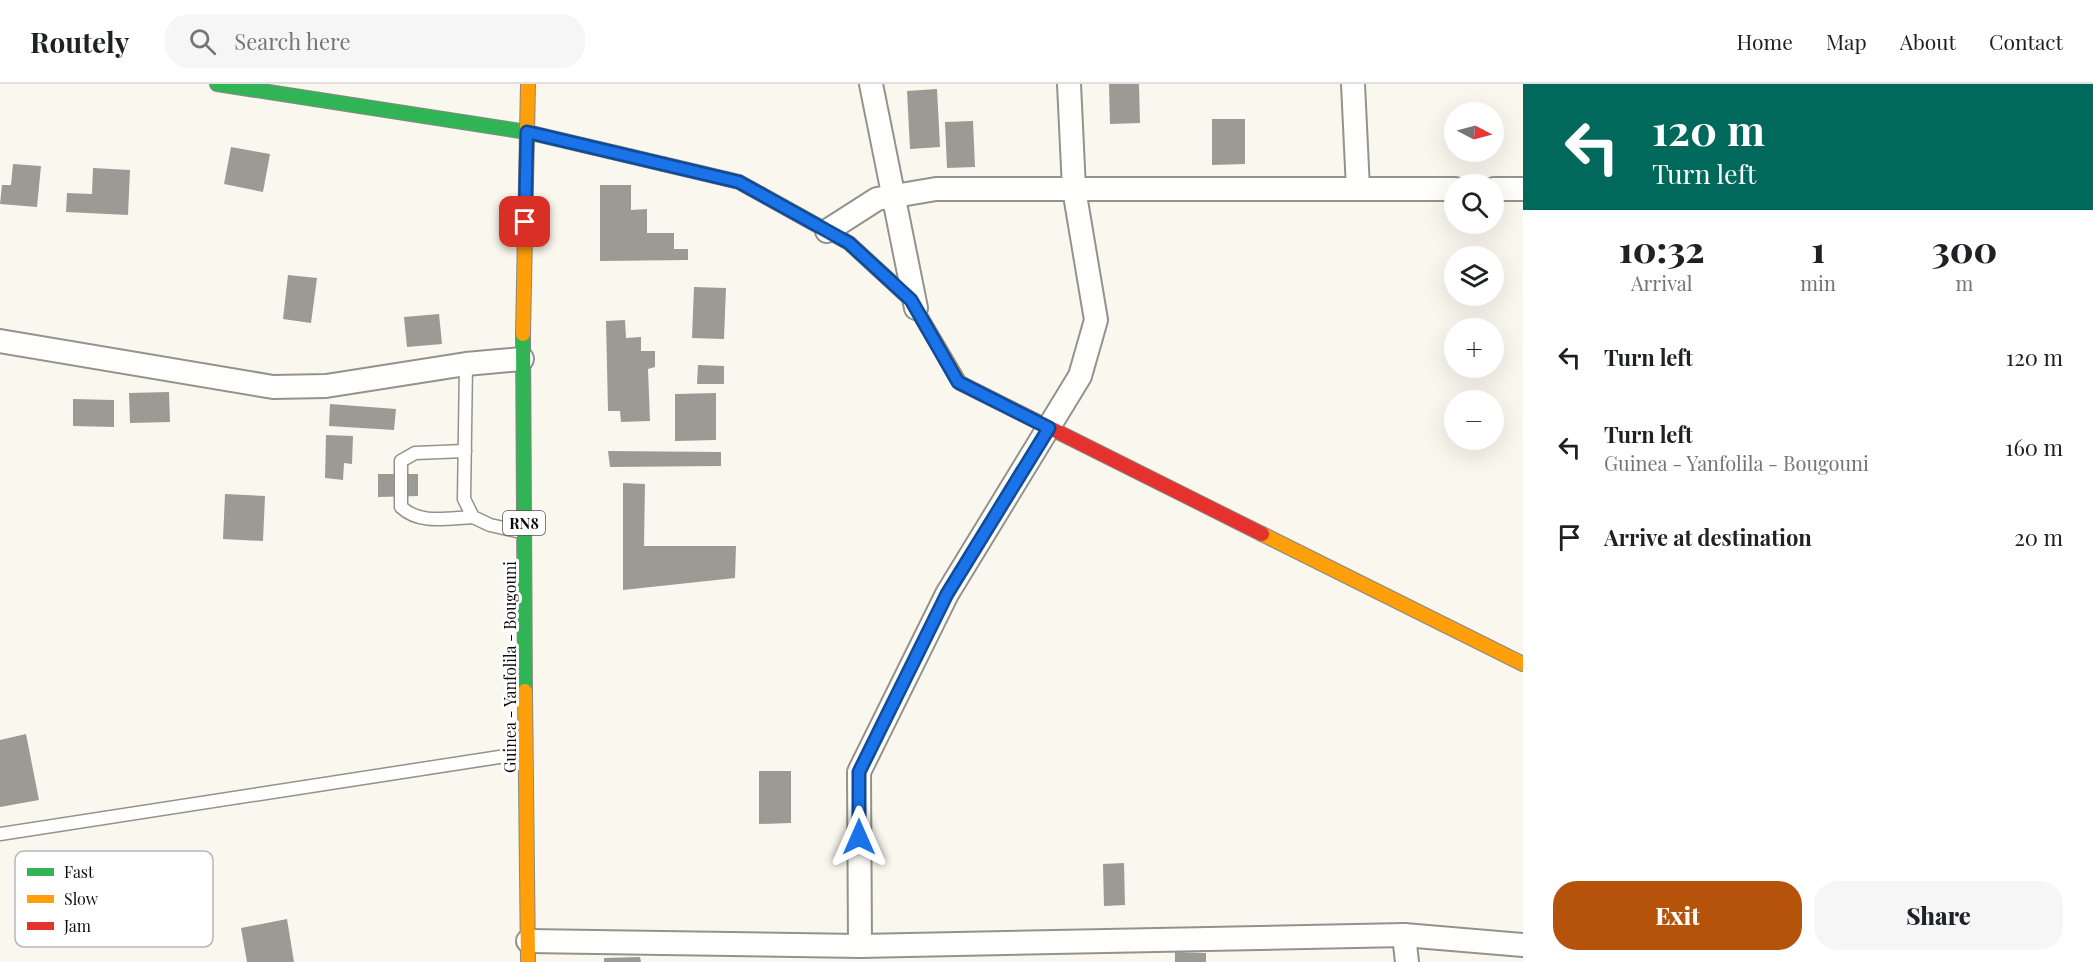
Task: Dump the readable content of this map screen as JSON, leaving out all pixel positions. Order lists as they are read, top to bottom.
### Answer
{
  "streets": {
    "street": ["RN8", "Guinea - Yanfolila - Bougouni"]
  },
  "legend": ["Fast", "Slow", "Jam"],
  "north": "right",
  "page": {
    "header": "Routely",
    "search": "Search here",
    "nav": [
      "Home",
      "Map",
      "About",
      "Contact"
    ],
    "turn": ["120 m", "Turn left"],
    "map_buttons": ["+", "−"],
    "eta": [
      "10:32",
      "Arrival",
      "1",
      "min",
      "300",
      "m"
    ],
    "list": [
      {
        "name": "Turn left",
        "value": "120 m"
      },
      {
        "name": "Turn left",
        "note": "Guinea - Yanfolila - Bougouni",
        "value": "160 m"
      },
      {
        "name": "Arrive at destination",
        "value": "20 m"
      }
    ],
    "buttons": ["Exit", "Share"]
  }
}
